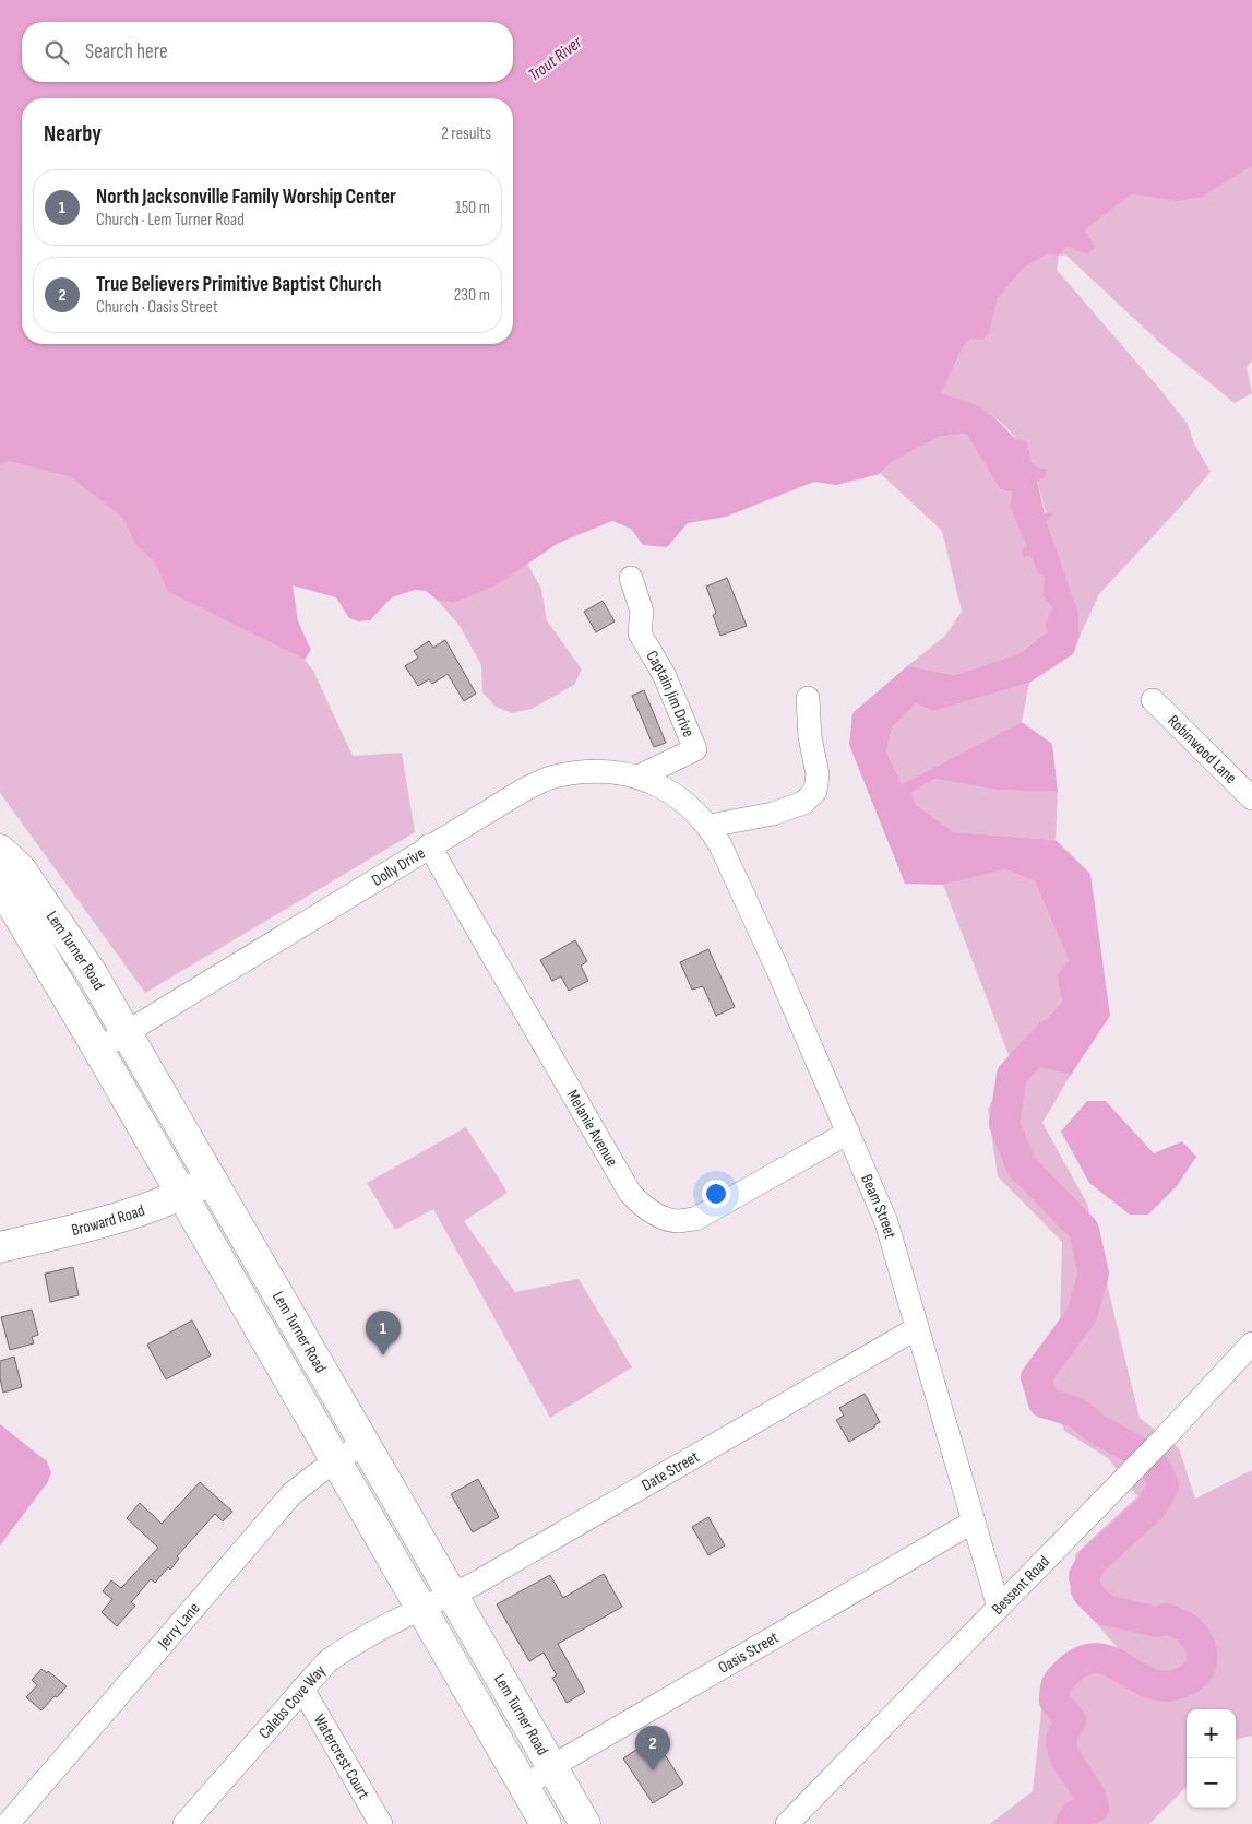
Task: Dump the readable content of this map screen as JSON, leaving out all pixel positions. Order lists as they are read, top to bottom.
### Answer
{
  "streets": {
    "main road": ["Lem Turner Road", "Broward Road"],
    "street": [
      "Captain Jim Drive",
      "Robinwood Lane",
      "Dolly Drive",
      "Melanie Avenue",
      "Beam Street",
      "Date Street",
      "Bessent Road",
      "Jerry Lane",
      "Oasis Street",
      "Calebs Cove Way",
      "Watercrest Court"
    ]
  },
  "crossings": [
    ["Captain Jim Drive", "Dolly Drive"],
    ["Dolly Drive", "Lem Turner Road"],
    ["Dolly Drive", "Melanie Avenue"],
    ["Dolly Drive", "Beam Street"],
    ["Lem Turner Road", "Broward Road"],
    ["Lem Turner Road", "Date Street"],
    ["Lem Turner Road", "Jerry Lane"],
    ["Lem Turner Road", "Oasis Street"],
    ["Lem Turner Road", "Calebs Cove Way"],
    ["Melanie Avenue", "Beam Street"],
    ["Beam Street", "Date Street"],
    ["Beam Street", "Bessent Road"],
    ["Beam Street", "Oasis Street"],
    ["Date Street", "Calebs Cove Way"],
    ["Calebs Cove Way", "Watercrest Court"]
  ],
  "water": ["Trout River"],
  "page": {
    "search": "Search here",
    "heading": ["Nearby", "2 results"],
    "list": [
      {
        "mark": "1",
        "name": "North Jacksonville Family Worship Center",
        "note": "Church · Lem Turner Road",
        "value": "150 m"
      },
      {
        "mark": "2",
        "name": "True Believers Primitive Baptist Church",
        "note": "Church · Oasis Street",
        "value": "230 m"
      }
    ],
    "pins": ["1", "2"],
    "map_buttons": ["+", "−"]
  }
}
